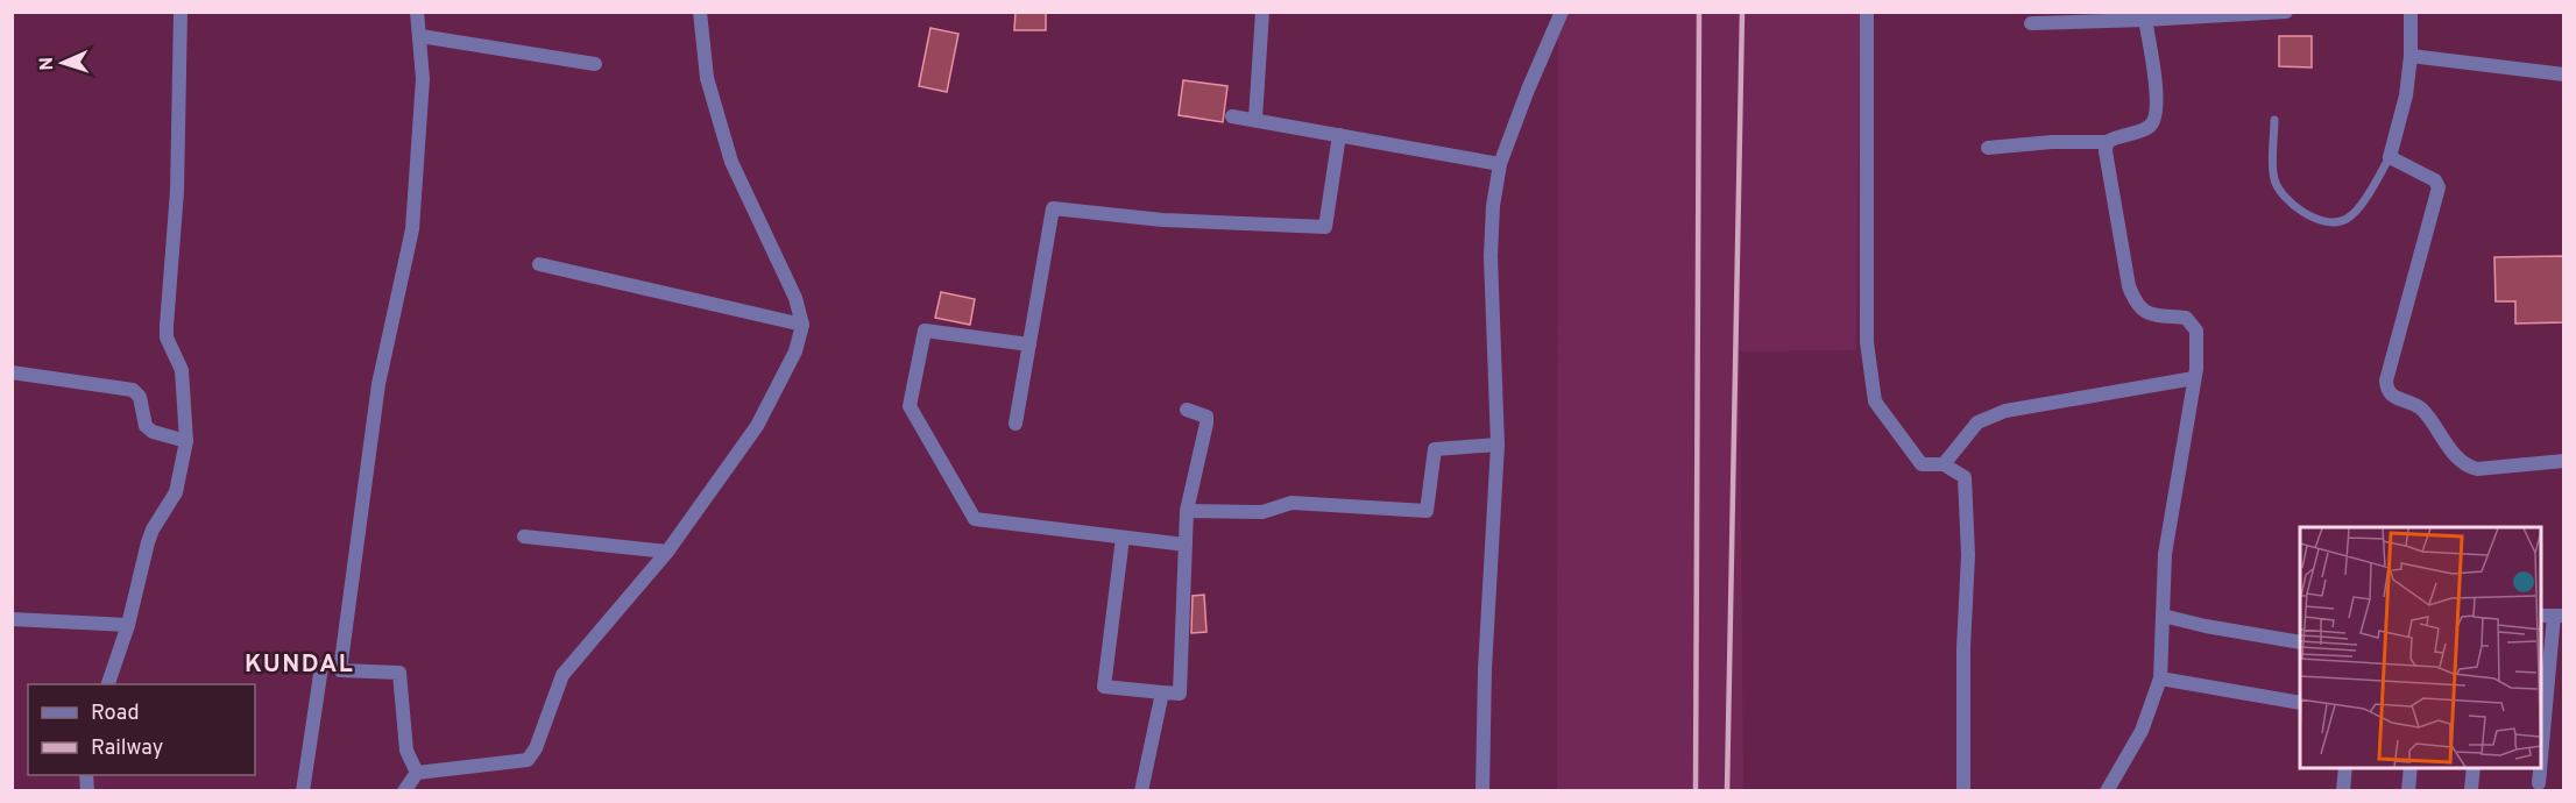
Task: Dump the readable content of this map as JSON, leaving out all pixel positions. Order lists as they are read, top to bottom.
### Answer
{
  "districts": ["KUNDAL"],
  "legend": ["Road", "Railway"],
  "north": "left"
}
